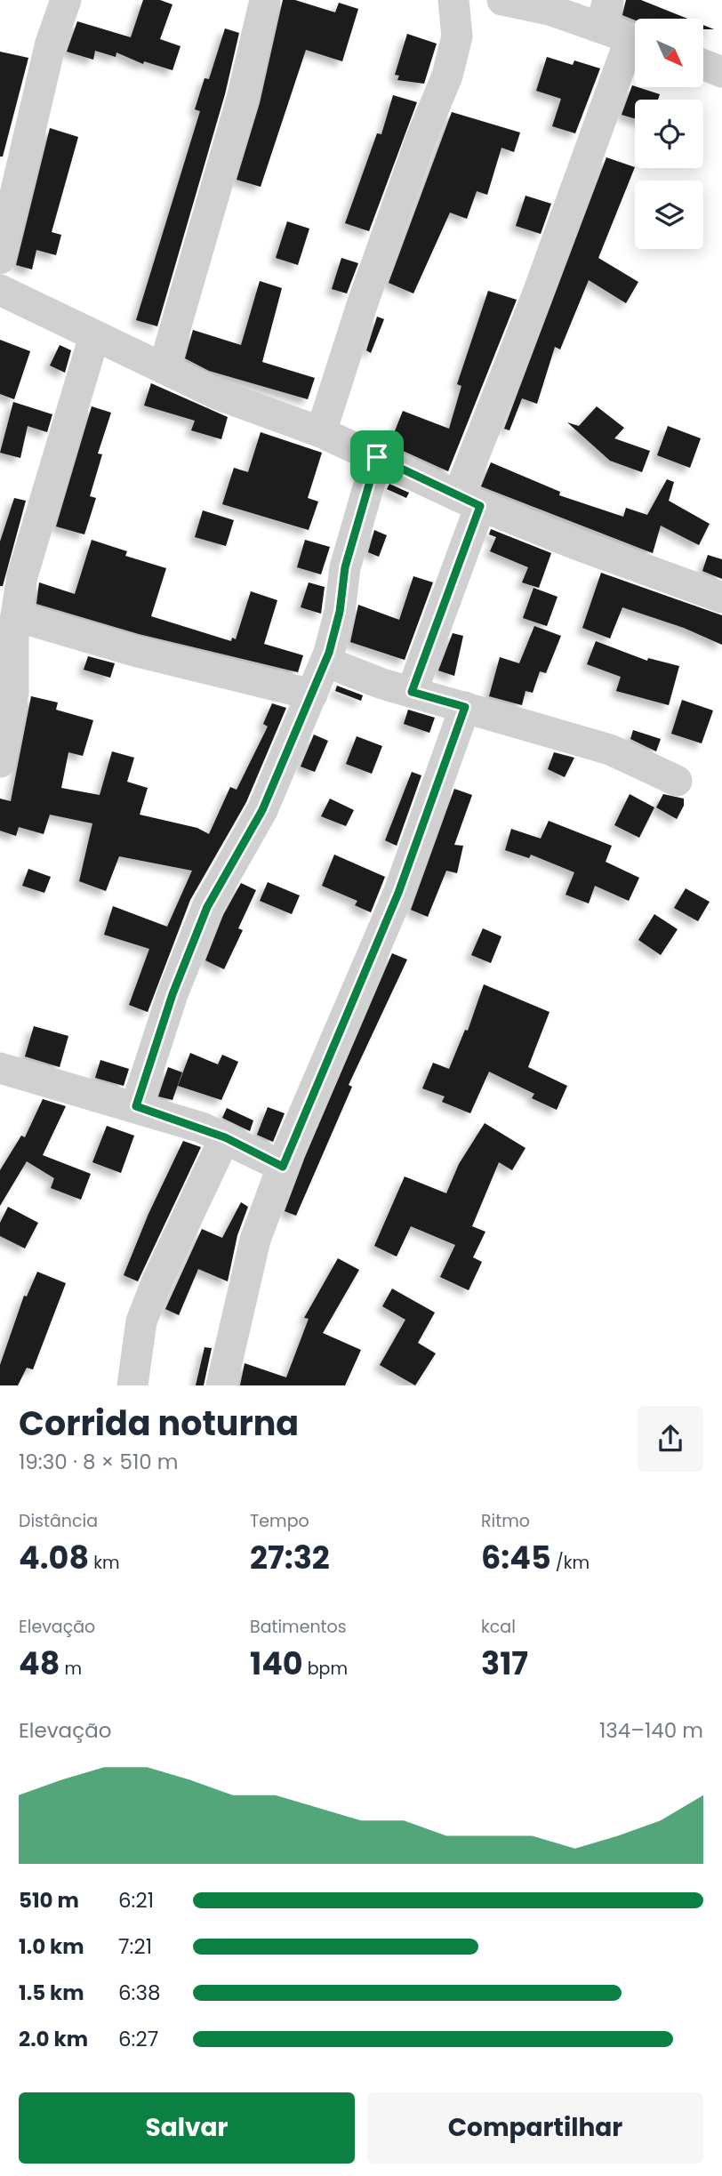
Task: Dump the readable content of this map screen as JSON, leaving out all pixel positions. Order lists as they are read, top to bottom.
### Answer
{
  "north": "bottom right",
  "page": {
    "heading": ["Corrida noturna", "19:30 · 8 × 510 m"],
    "stats": [
      ["Distância", "4.08 km"],
      ["Tempo", "27:32"],
      ["Ritmo", "6:45 /km"],
      ["Elevação", "48 m"],
      ["Batimentos", "140 bpm"],
      ["kcal", "317"]
    ],
    "chart": ["Elevação", "134–140 m"],
    "list": [
      {
        "name": "510 m",
        "note": "6:21"
      },
      {
        "name": "1.0 km",
        "note": "7:21"
      },
      {
        "name": "1.5 km",
        "note": "6:38"
      },
      {
        "name": "2.0 km",
        "note": "6:27"
      }
    ],
    "buttons": ["Salvar", "Compartilhar"]
  }
}
